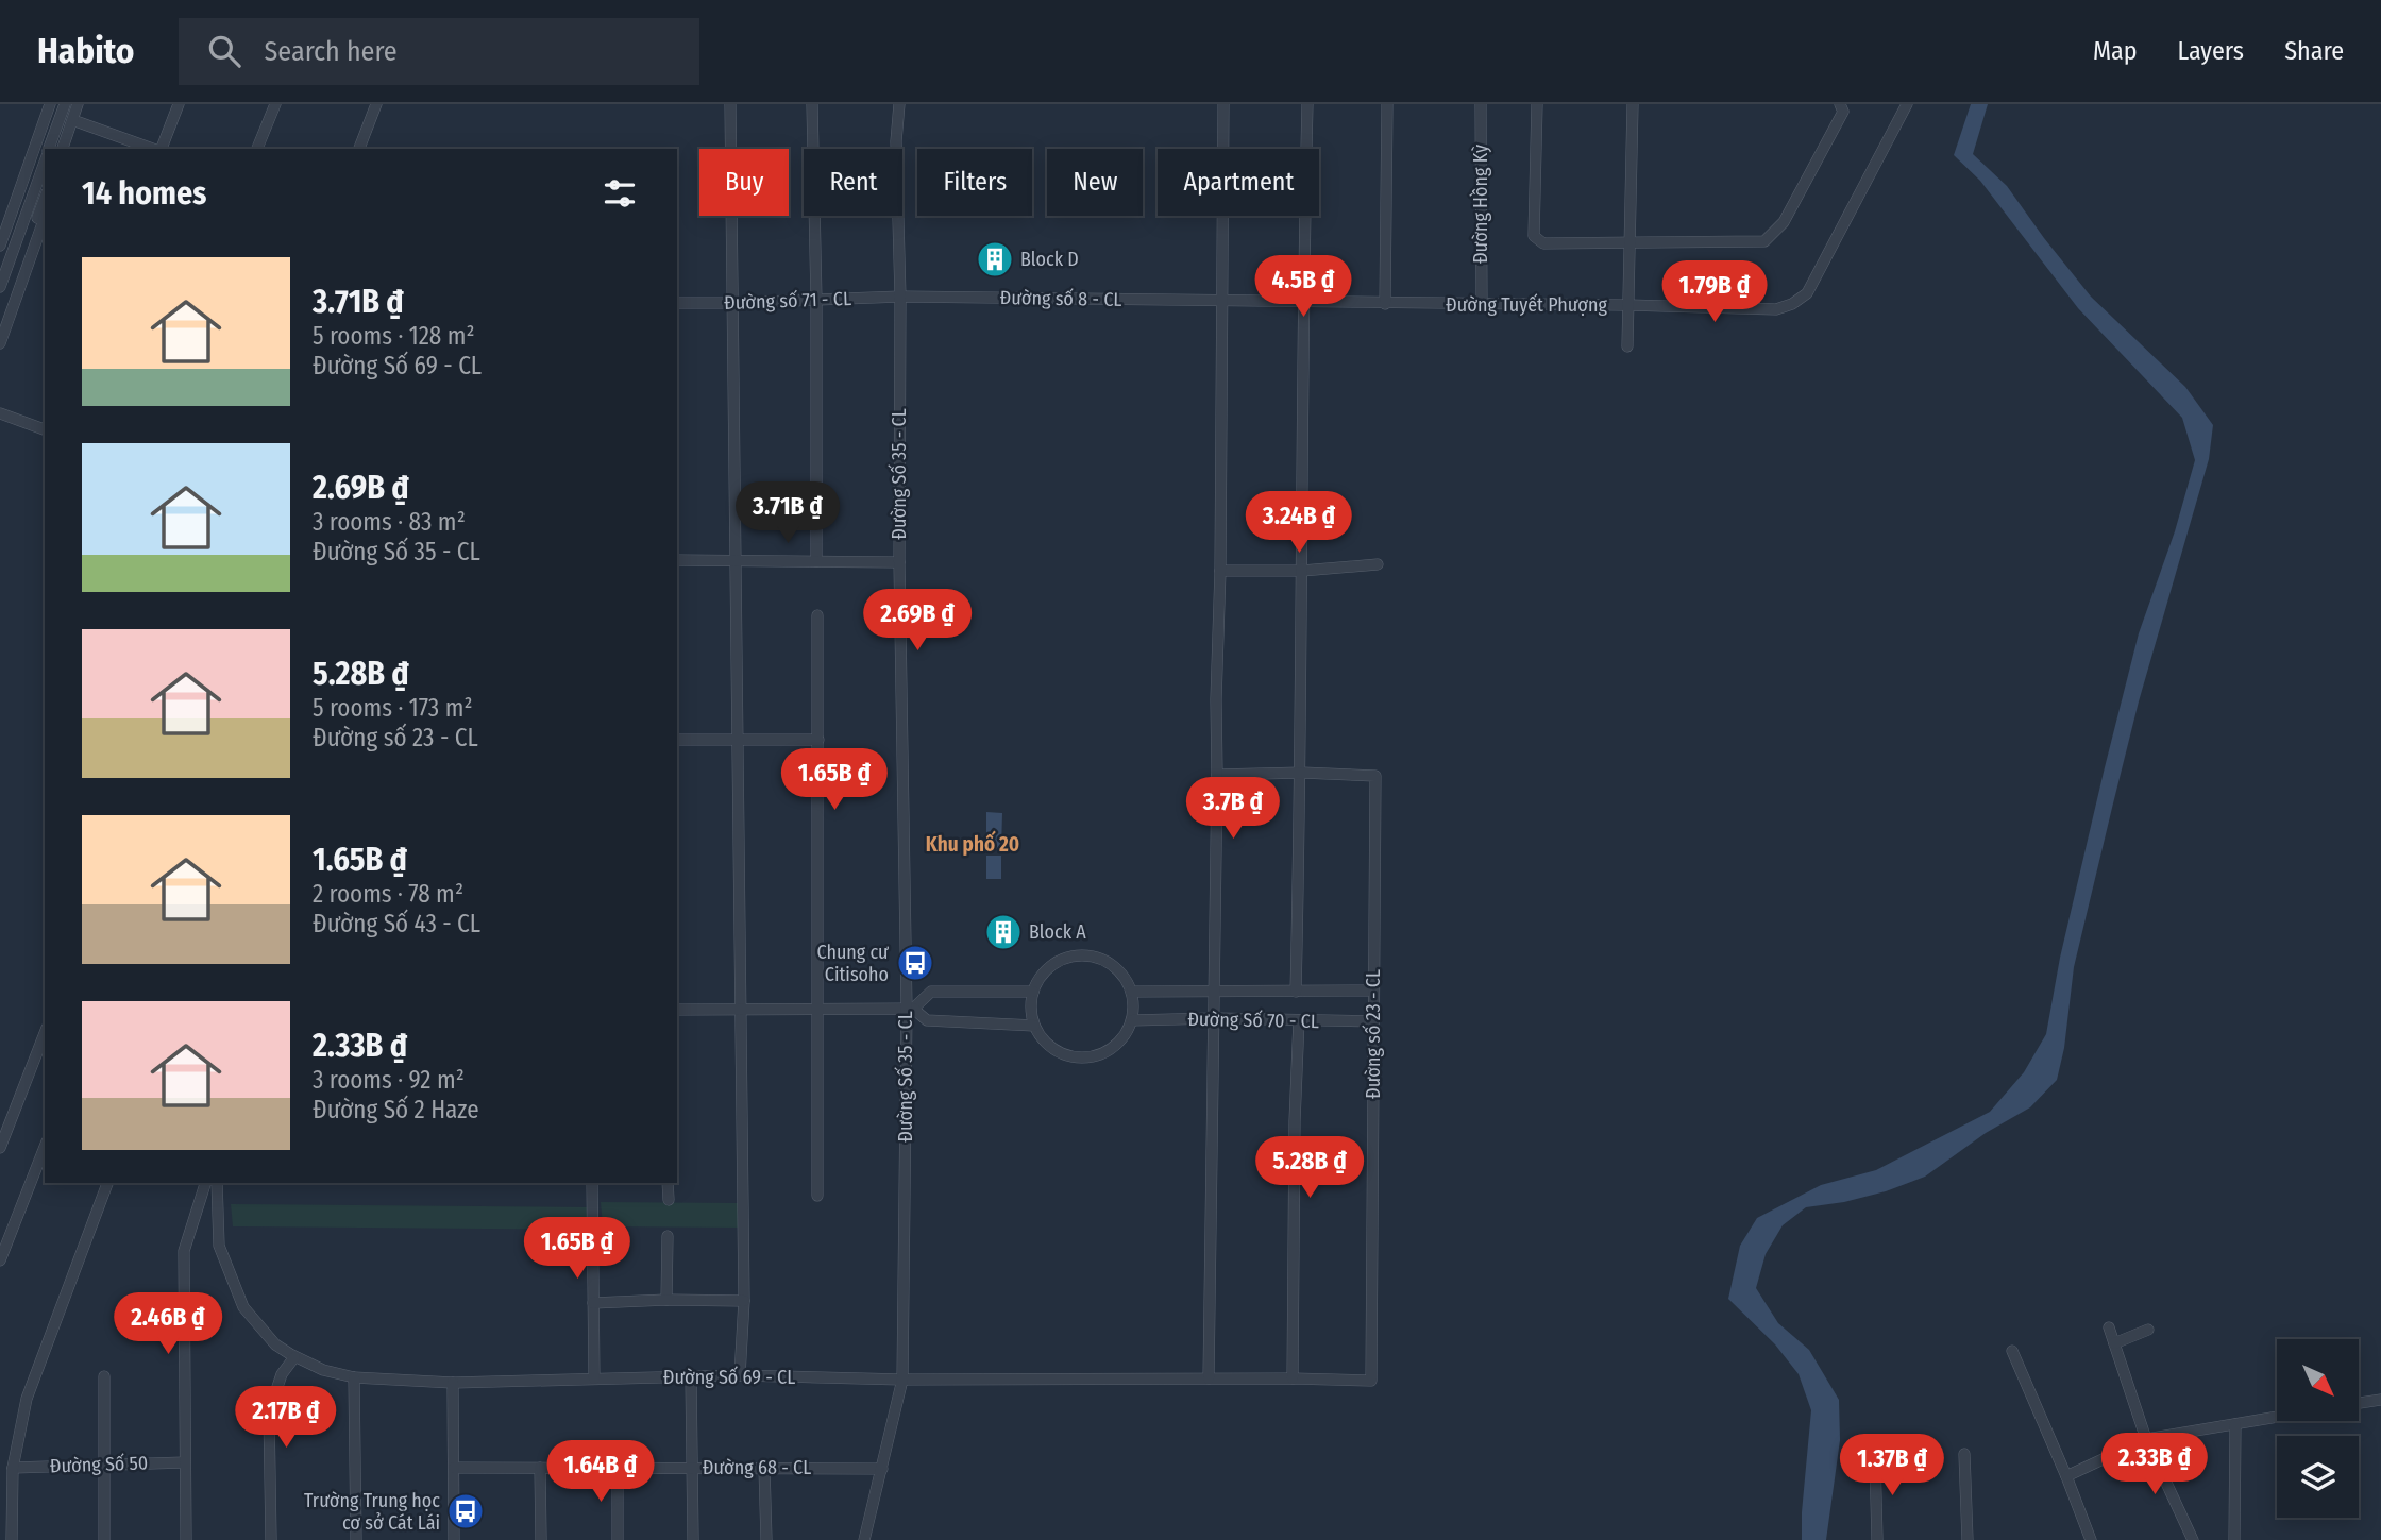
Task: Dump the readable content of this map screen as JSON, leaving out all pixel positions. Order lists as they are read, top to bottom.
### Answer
{
  "streets": {
    "street": [
      "Đường Hồng Kỳ",
      "Đường số 8 - CL",
      "Đường số 71 - CL",
      "Đường Tuyết Phượng",
      "Đường Số 35 - CL",
      "Đường Số 70 - CL",
      "Đường số 23 - CL",
      "Đường Số 69 - CL",
      "Đường Số 50",
      "Đường 68 - CL"
    ]
  },
  "crossings": [
    ["Đường Hồng Kỳ", "Đường Tuyết Phượng"],
    ["Đường số 8 - CL", "Đường số 71 - CL"],
    ["Đường số 8 - CL", "Đường Tuyết Phượng"],
    ["Đường số 8 - CL", "Đường Số 35 - CL"],
    ["Đường số 71 - CL", "Đường Số 35 - CL"],
    ["Đường Số 35 - CL", "Đường Số 69 - CL"],
    ["Đường Số 35 - CL", "Đường 68 - CL"],
    ["Đường Số 70 - CL", "Đường số 23 - CL"],
    ["Đường số 23 - CL", "Đường Số 69 - CL"]
  ],
  "districts": ["Khu phố 20"],
  "places": {
    "building": ["Block D", "Block A"],
    "bus stop": ["Chung cư Citisoho", "Trường Trung học cơ sở Cát Lái"]
  },
  "north": "bottom right",
  "page": {
    "header": "Habito",
    "search": "Search here",
    "nav": ["Map", "Layers", "Share"],
    "chip": [
      "Buy",
      "Rent",
      "Filters",
      "New",
      "Apartment"
    ],
    "heading": "14 homes",
    "list": [
      {
        "name": "3.71B ₫",
        "note": "5 rooms · 128 m² · Đường Số 69 - CL"
      },
      {
        "name": "2.69B ₫",
        "note": "3 rooms · 83 m² · Đường Số 35 - CL"
      },
      {
        "name": "5.28B ₫",
        "note": "5 rooms · 173 m² · Đường số 23 - CL"
      },
      {
        "name": "1.65B ₫",
        "note": "2 rooms · 78 m² · Đường Số 43 - CL"
      },
      {
        "name": "2.33B ₫",
        "note": "3 rooms · 92 m² · Đường Số 2 Haze"
      }
    ],
    "price": [
      "4.5B ₫",
      "1.79B ₫",
      "3.71B ₫",
      "3.24B ₫",
      "2.69B ₫",
      "1.65B ₫",
      "3.7B ₫",
      "5.28B ₫",
      "1.65B ₫",
      "2.46B ₫",
      "2.17B ₫",
      "2.33B ₫",
      "1.37B ₫",
      "1.64B ₫"
    ]
  }
}
